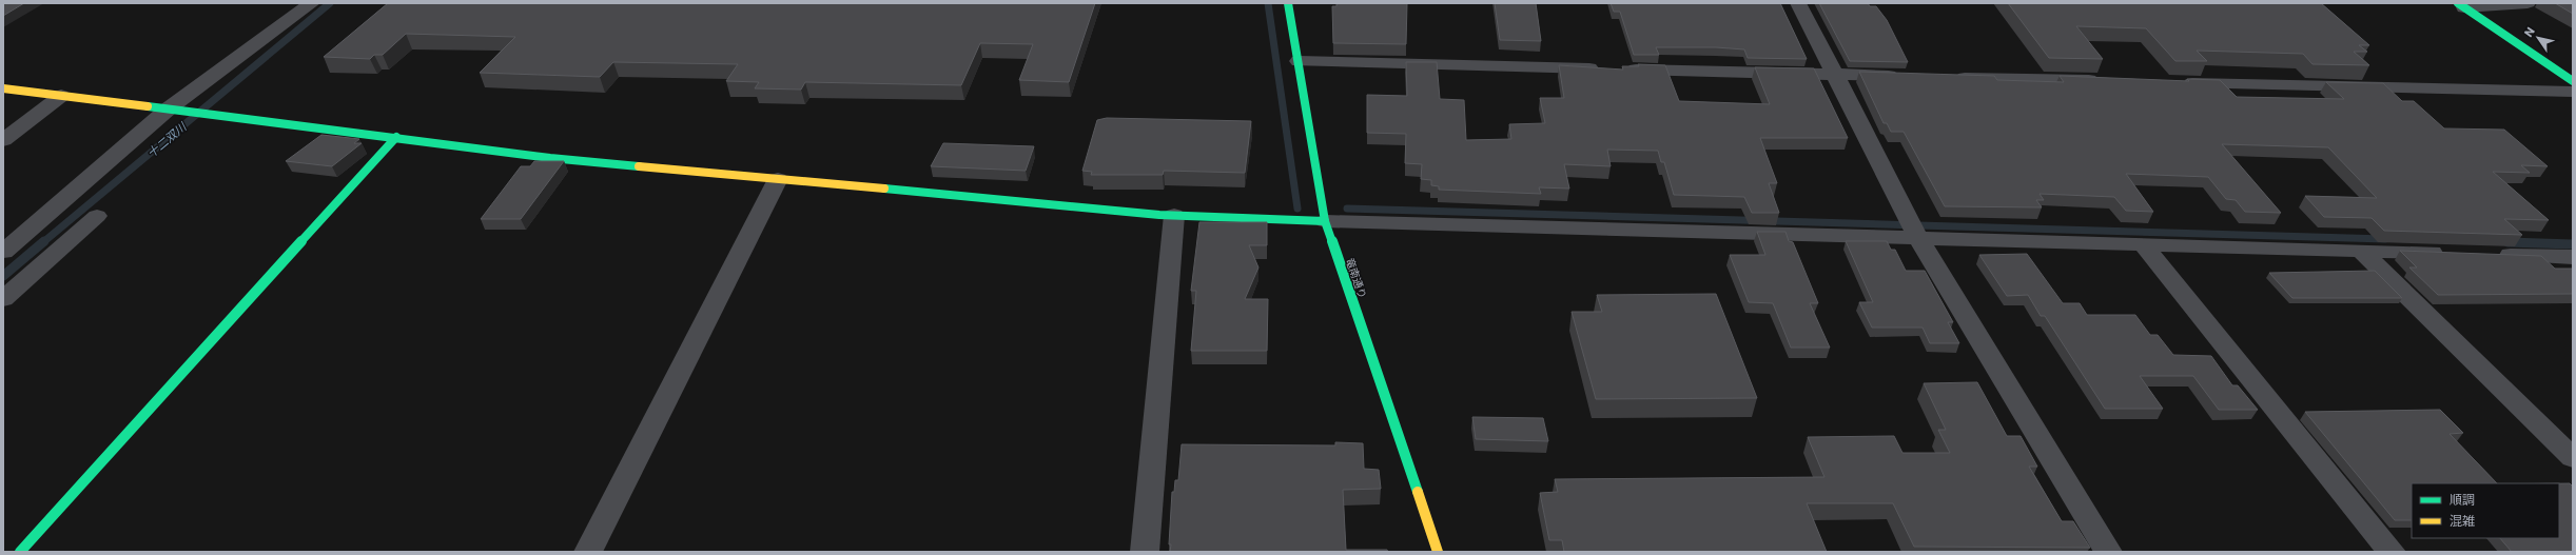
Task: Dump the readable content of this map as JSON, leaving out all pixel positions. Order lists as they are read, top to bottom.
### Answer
{
  "streets": {
    "street": ["竜南通り"]
  },
  "water": ["十二双川"],
  "legend": ["順調", "混雑"],
  "north": "top left"
}
